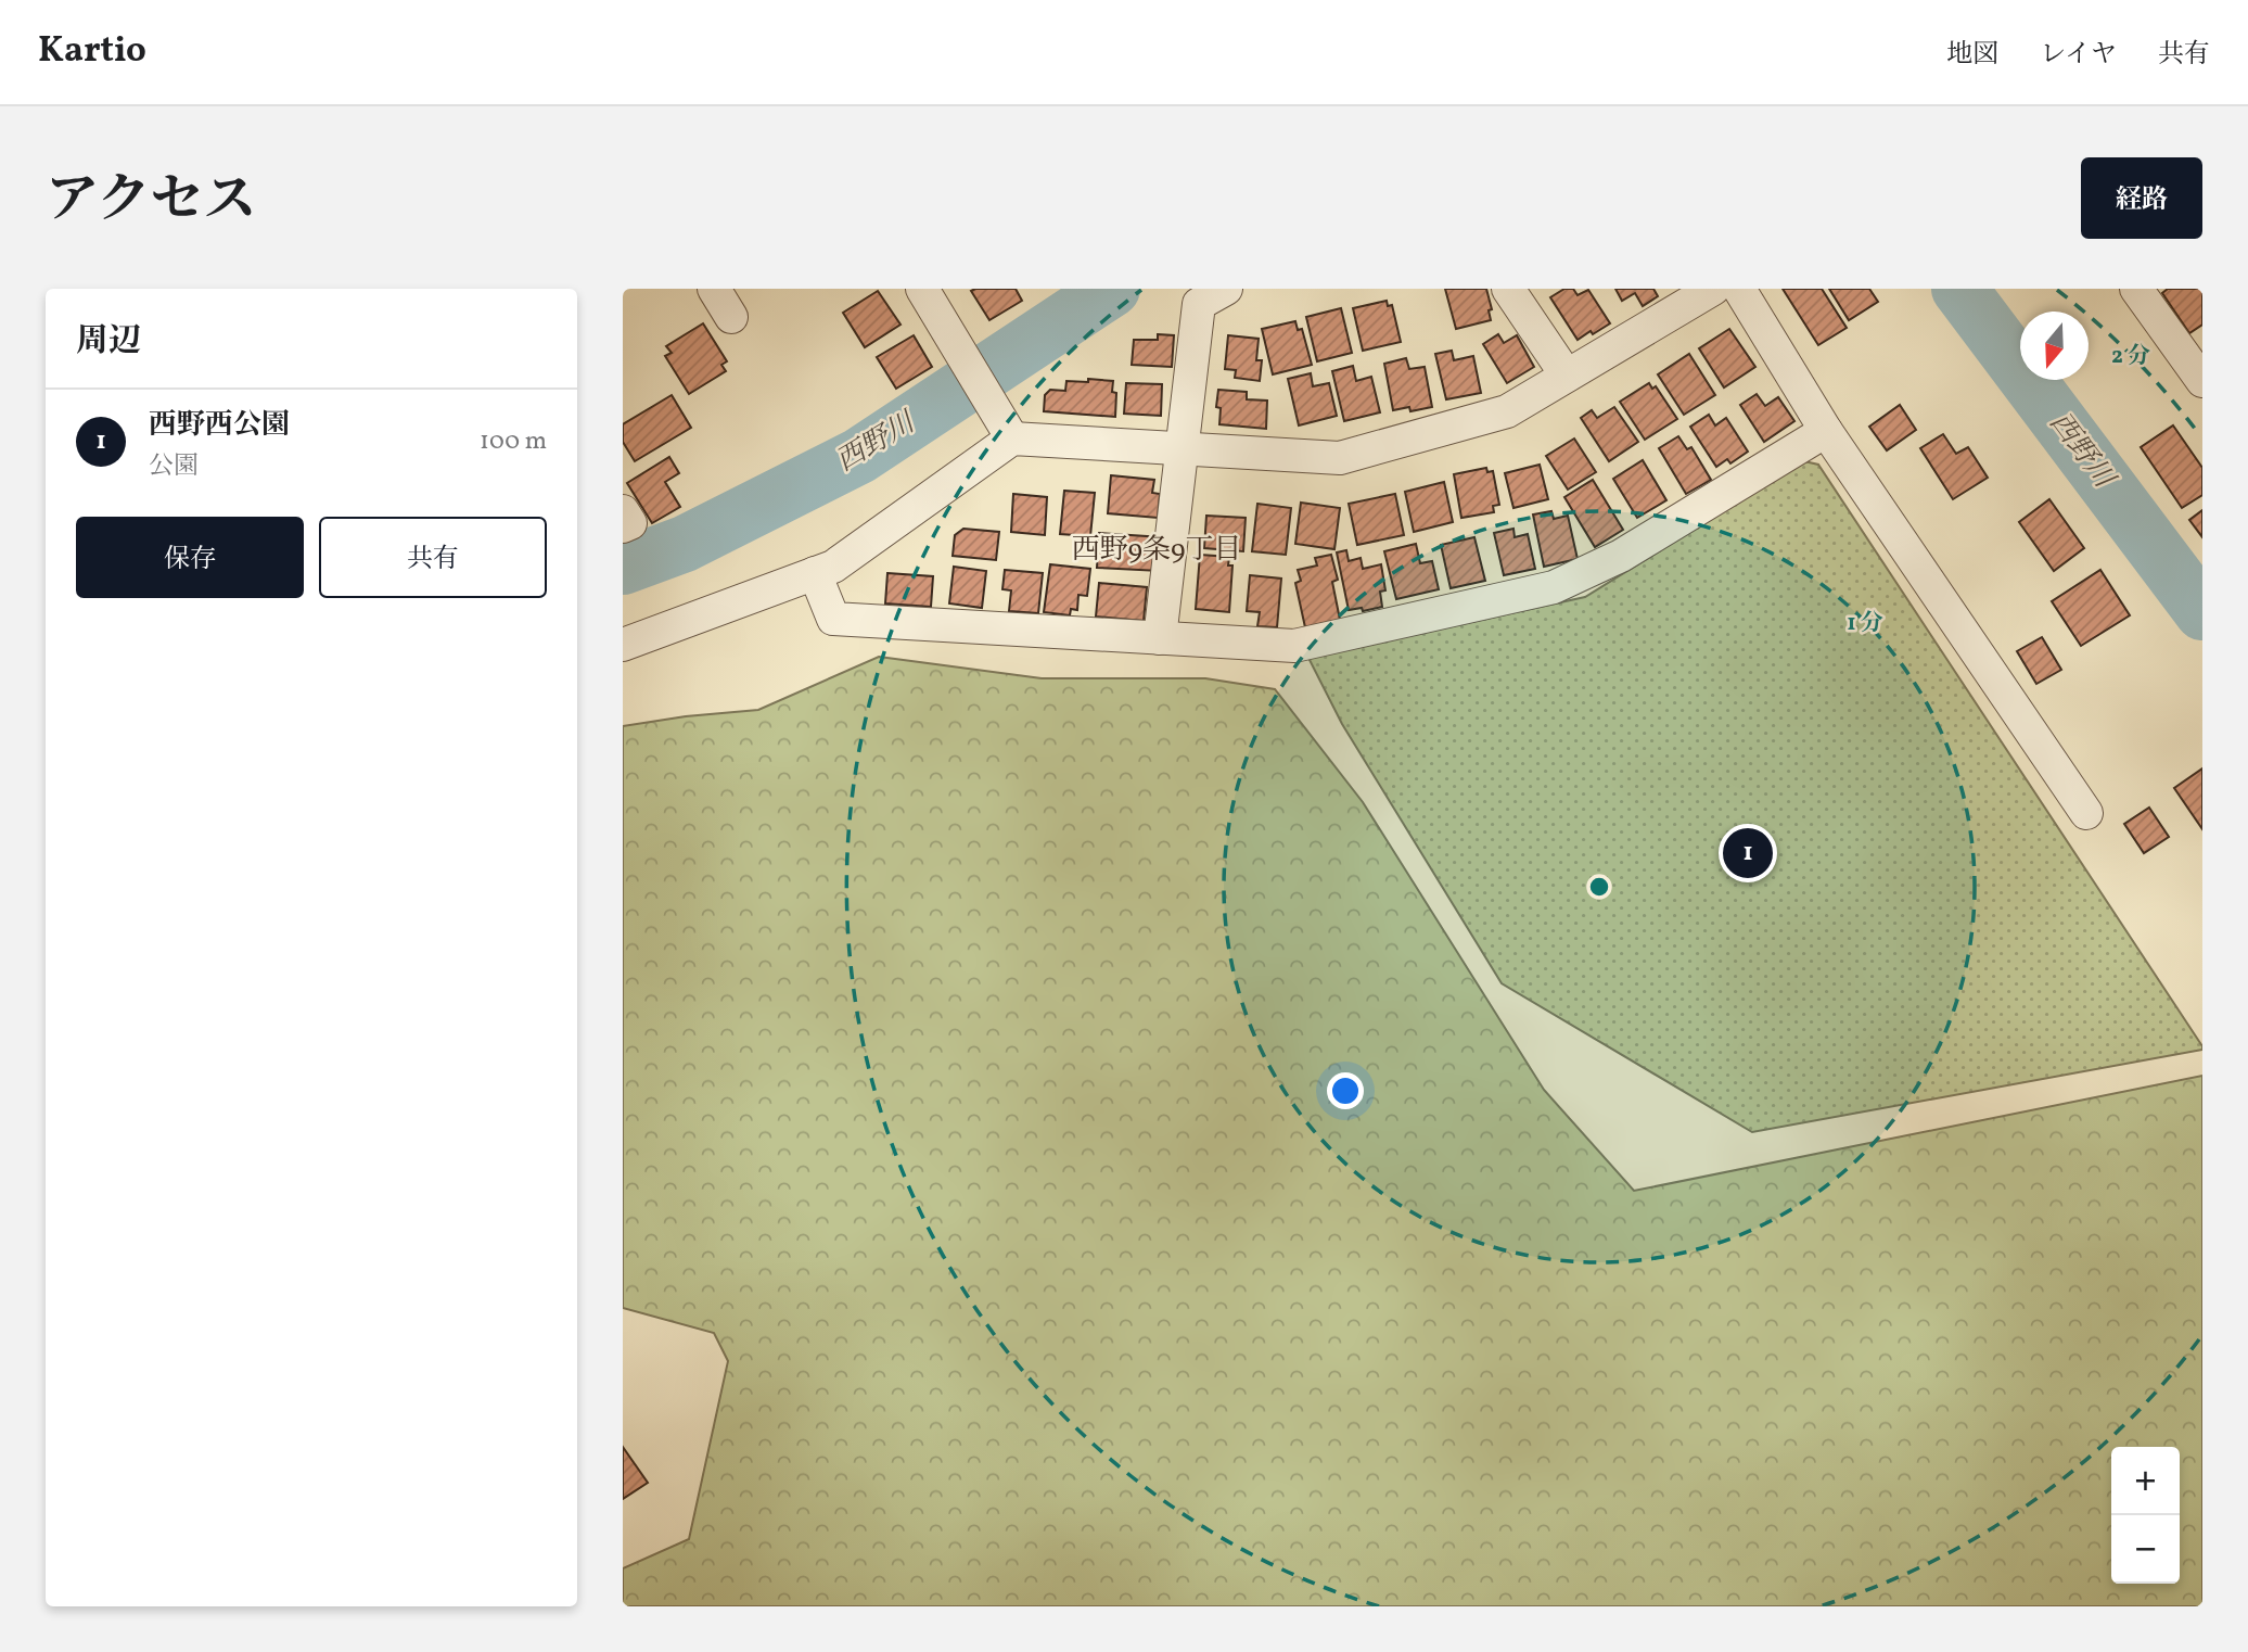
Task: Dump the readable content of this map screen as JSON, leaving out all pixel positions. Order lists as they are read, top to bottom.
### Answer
{
  "districts": ["西野9条9丁目"],
  "water": ["西野川"],
  "north": "bottom",
  "page": {
    "header": "Kartio",
    "nav": ["地図", "レイヤ", "共有"],
    "title": "アクセス",
    "buttons": [
      "経路",
      ["保存", "共有"]
    ],
    "heading": "周辺",
    "list": [
      {
        "mark": "1",
        "name": "西野西公園",
        "note": "公園",
        "value": "100 m"
      }
    ],
    "pins": "1",
    "map_buttons": ["+", "−"]
  },
  "rings": ["2 分", "1 分"]
}
